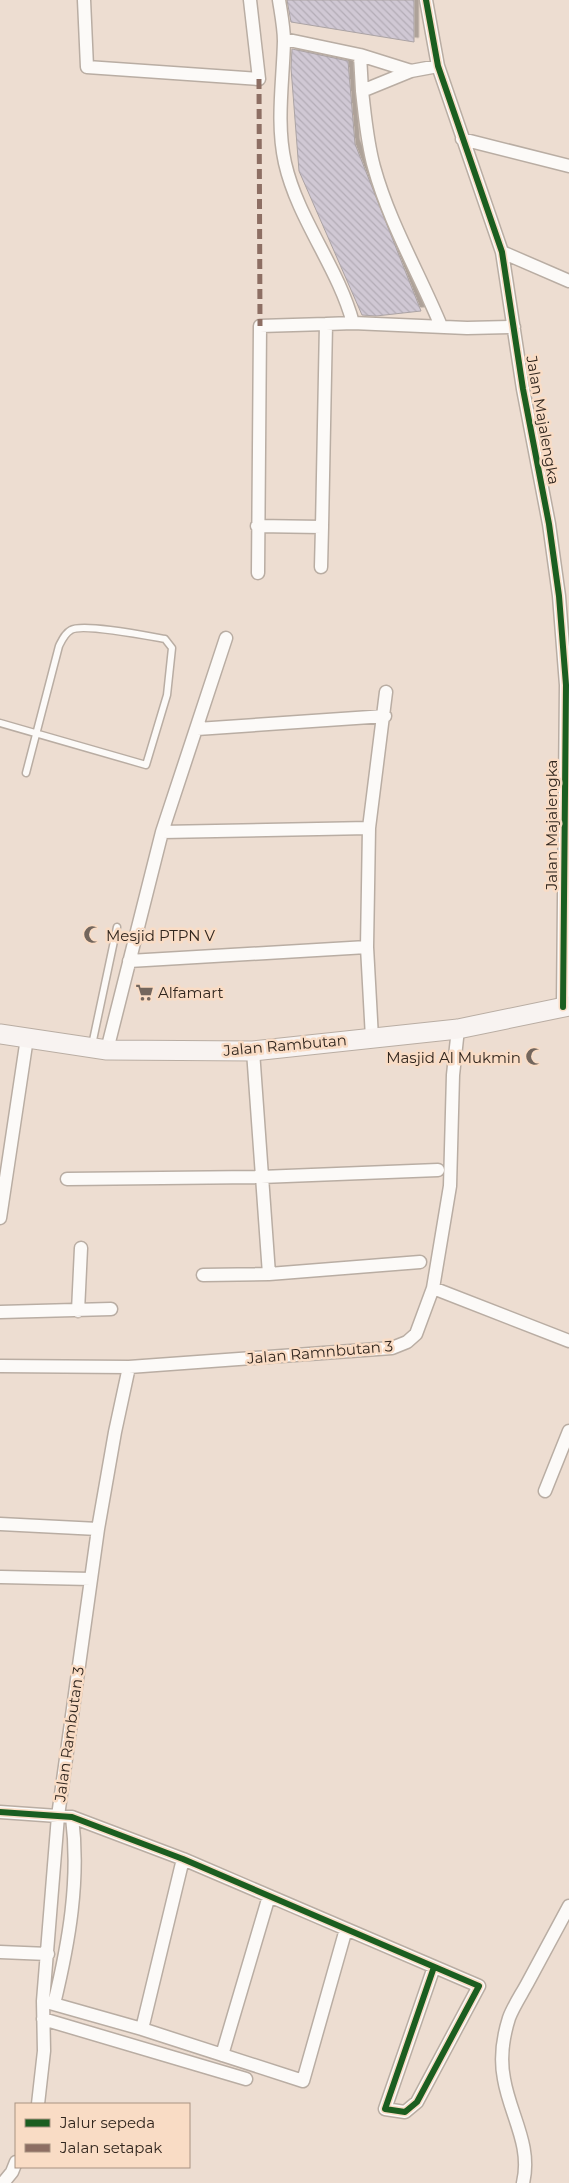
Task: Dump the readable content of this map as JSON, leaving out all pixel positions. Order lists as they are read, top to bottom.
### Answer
{
  "streets": {
    "main road": ["Jalan Rambutan"],
    "street": ["Jalan Majalengka", "Jalan Ramnbutan 3", "Jalan Rambutan 3"]
  },
  "crossings": [
    ["Jalan Majalengka", "Jalan Rambutan"],
    ["Jalan Rambutan", "Jalan Ramnbutan 3"],
    ["Jalan Ramnbutan 3", "Jalan Rambutan 3"]
  ],
  "places": {
    "mosque": ["Mesjid PTPN V", "Masjid Al Mukmin"],
    "supermarket": ["Alfamart"]
  },
  "legend": ["Jalur sepeda", "Jalan setapak"]
}
